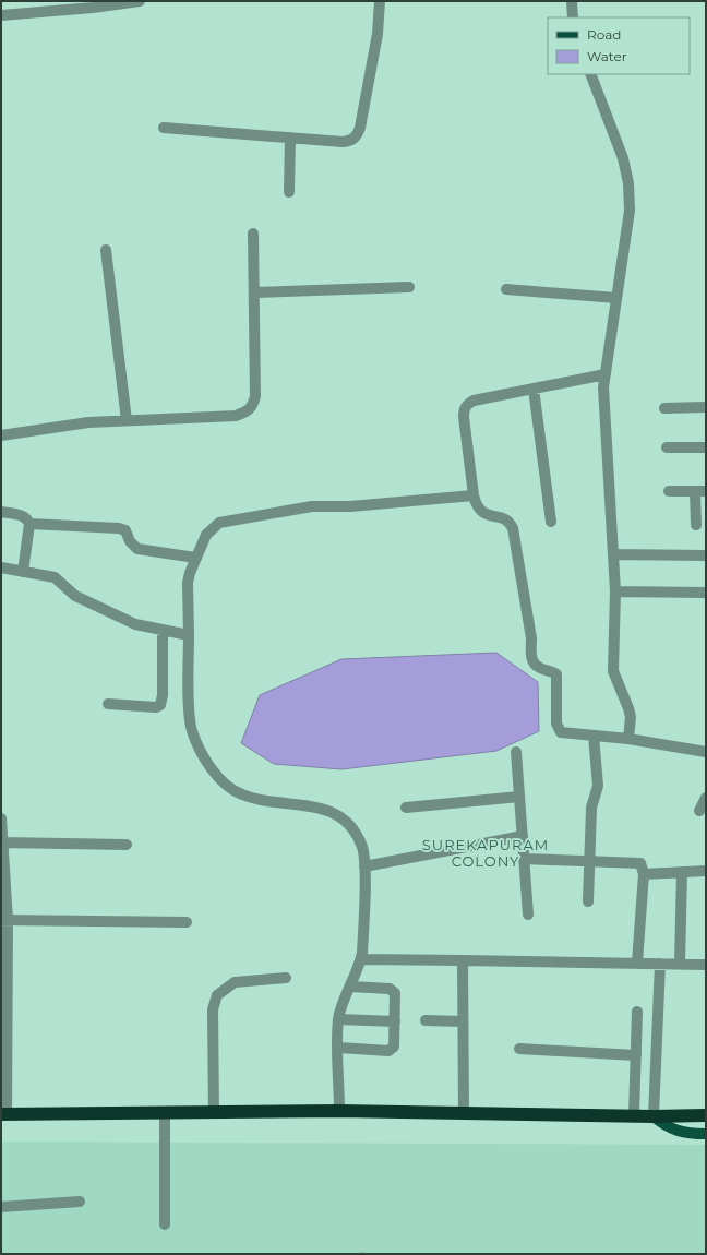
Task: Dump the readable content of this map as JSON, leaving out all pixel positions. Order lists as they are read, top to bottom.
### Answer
{
  "districts": ["SUREKAPURAM COLONY"],
  "legend": ["Road", "Water"]
}
